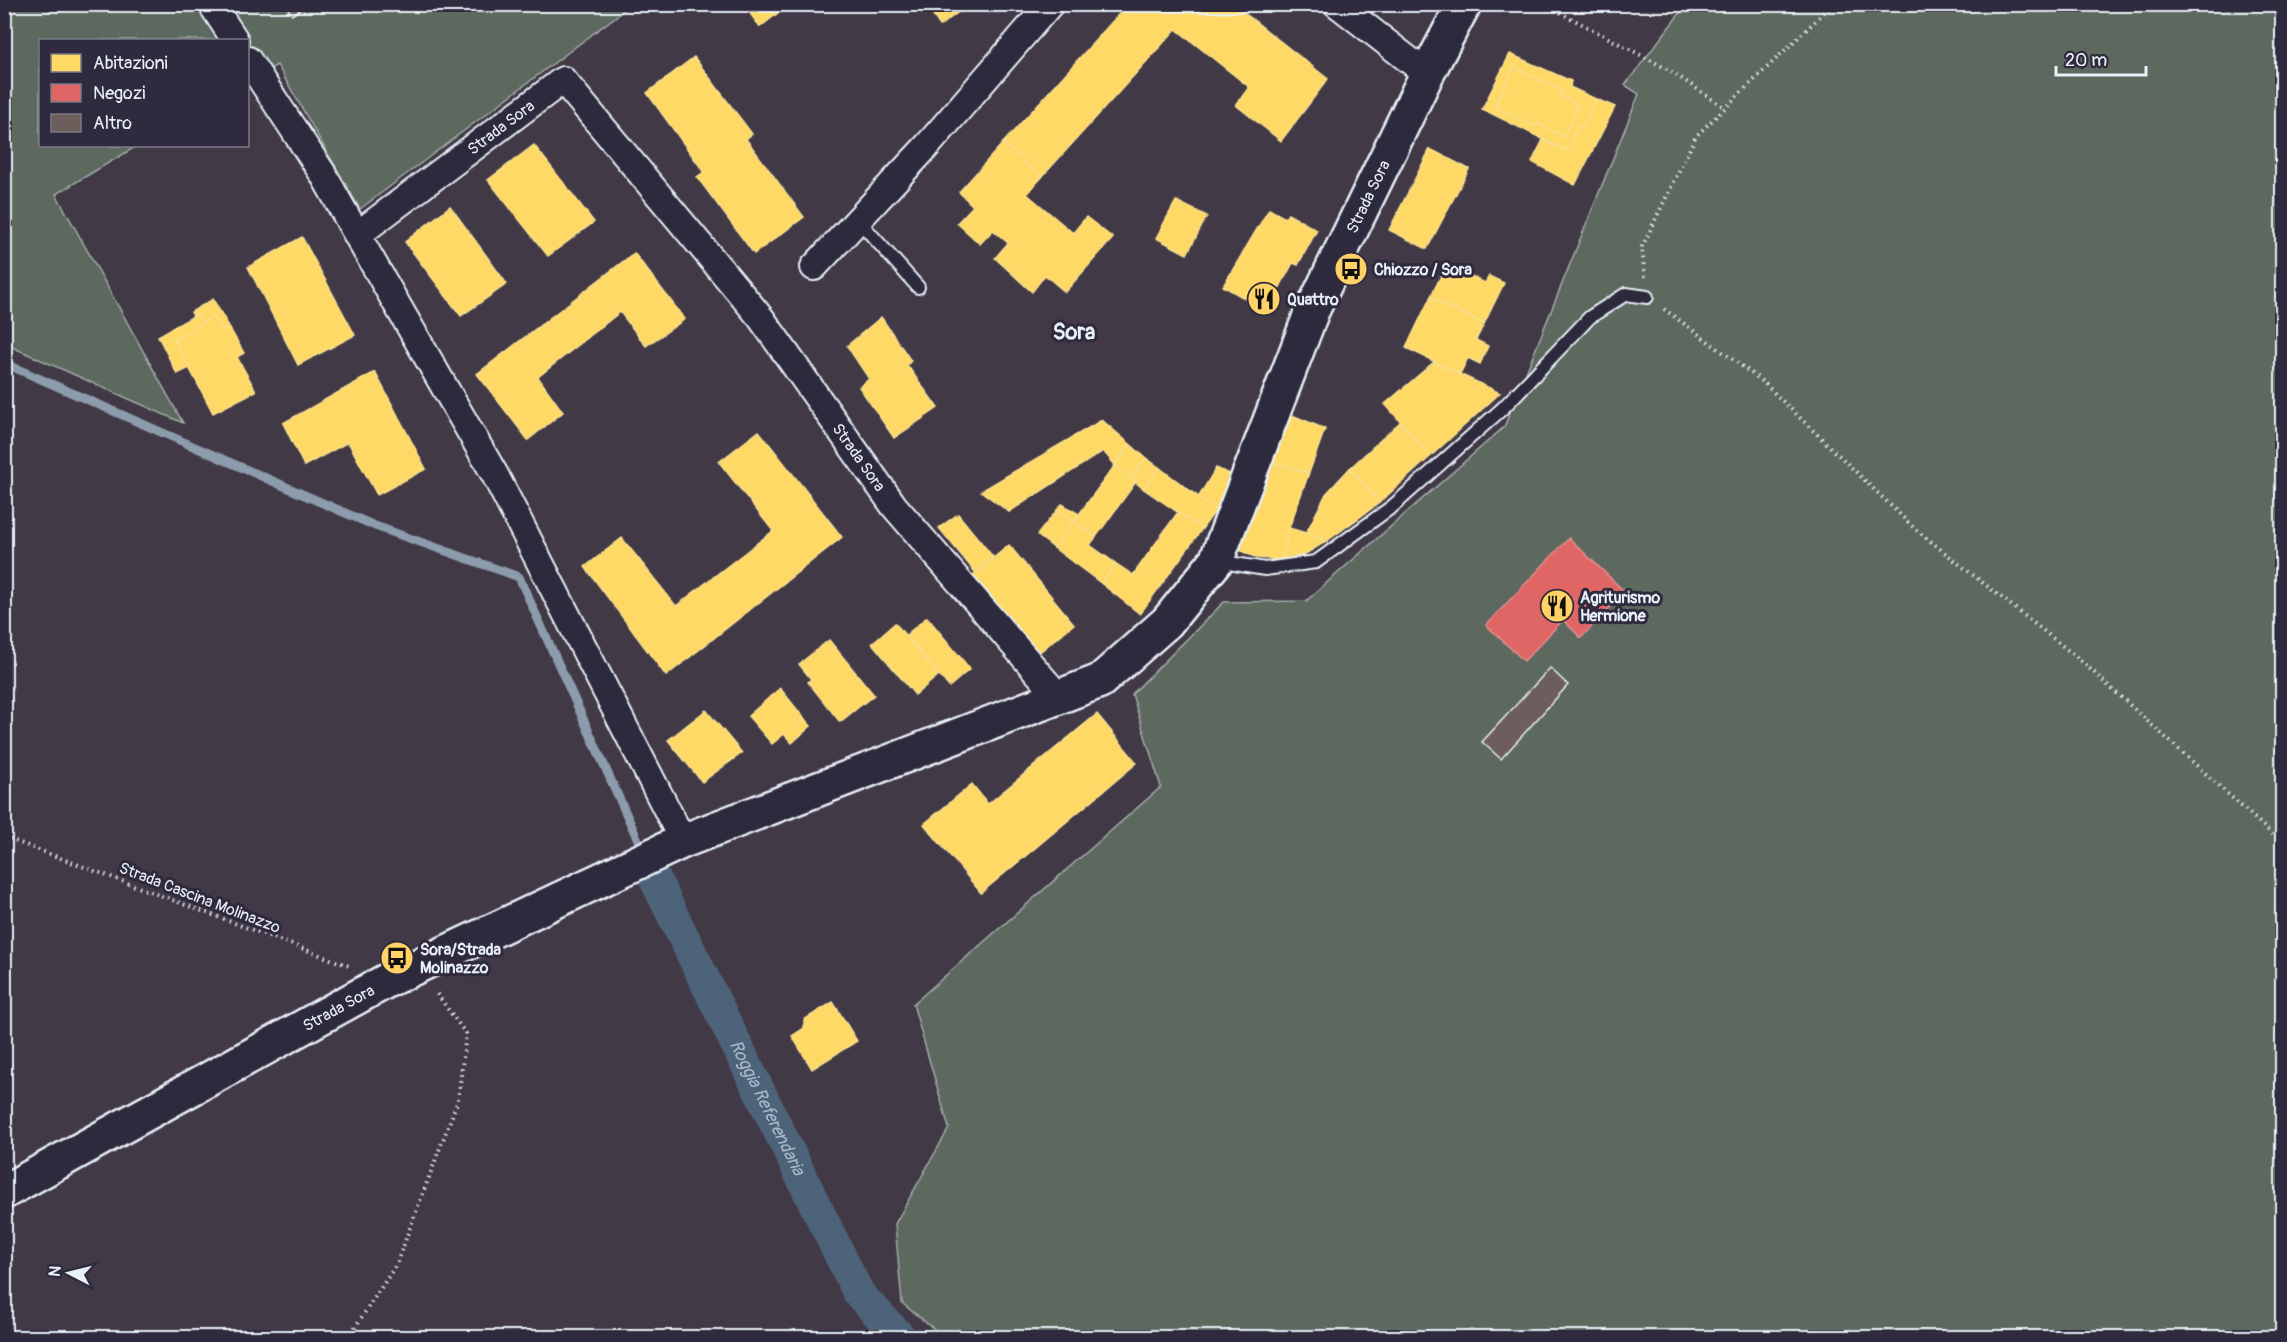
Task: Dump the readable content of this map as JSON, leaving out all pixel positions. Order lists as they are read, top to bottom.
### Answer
{
  "streets": {
    "street": ["Strada Sora"],
    "path": ["Strada Cascina Molinazzo"]
  },
  "crossings": [
    ["Strada Sora", "Strada Cascina Molinazzo"]
  ],
  "districts": ["Sora"],
  "water": ["Roggia Referendaria"],
  "places": {
    "bus stop": ["Chiozzo / Sora", "Sora/Strada Molinazzo"],
    "restaurant": ["Quattro", "Agriturismo Hermione"]
  },
  "legend": ["Abitazioni", "Negozi", "Altro"],
  "scale_bar": "20 m",
  "north": "left"
}
